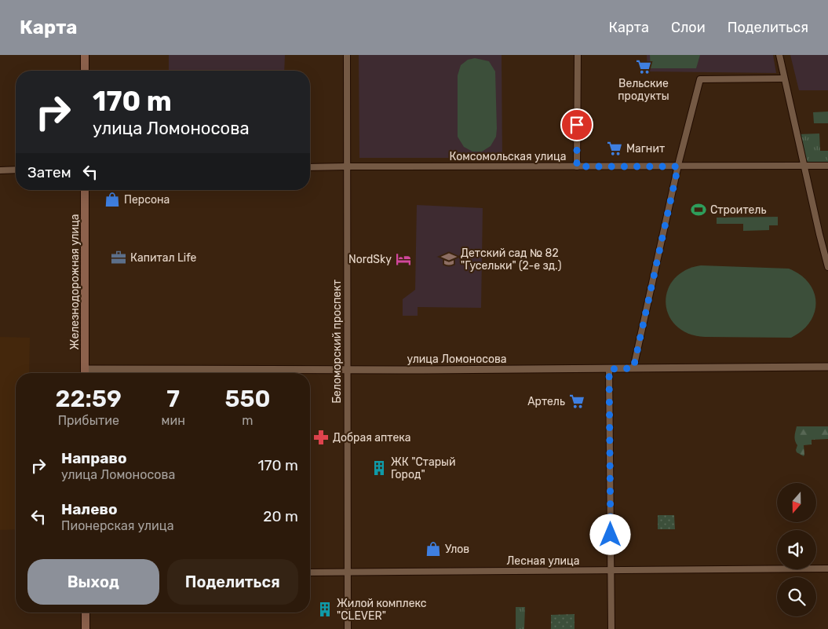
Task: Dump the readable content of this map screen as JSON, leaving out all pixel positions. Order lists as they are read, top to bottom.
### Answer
{
  "streets": {
    "main road": ["Железнодорожная улица"],
    "street": [
      "Комсомольская улица",
      "Беломорский проспект",
      "улица Ломоносова",
      "Лесная улица"
    ]
  },
  "crossings": [
    ["Комсомольская улица", "Беломорский проспект"],
    ["Железнодорожная улица", "улица Ломоносова"],
    ["Беломорский проспект", "улица Ломоносова"],
    ["Беломорский проспект", "Лесная улица"]
  ],
  "places": {
    "supermarket": ["Вельские продукты", "Магнит", "Артель"],
    "shop": ["Персона", "Улов"],
    "sports": ["Строитель"],
    "office": ["Капитал Life"],
    "hotel": ["NordSky"],
    "school or university": ["Детский сад № 82 \"Гусельки\" (2-е зд.)"],
    "pharmacy": ["Добрая аптека"],
    "building": ["ЖК \"Старый Город\"", "Жилой комплекс \"СLEVER\""]
  },
  "north": "bottom",
  "page": {
    "header": "Карта",
    "nav": ["Карта", "Слои", "Поделиться"],
    "turn": ["170 m", "улица Ломоносова"],
    "then": "Затем",
    "eta": [
      "22:59",
      "Прибытие",
      "7",
      "мин",
      "550",
      "m"
    ],
    "list": [
      {
        "name": "Направо",
        "note": "улица Ломоносова",
        "value": "170 m"
      },
      {
        "name": "Налево",
        "note": "Пионерская улица",
        "value": "20 m"
      }
    ],
    "buttons": ["Выход", "Поделиться"]
  }
}
